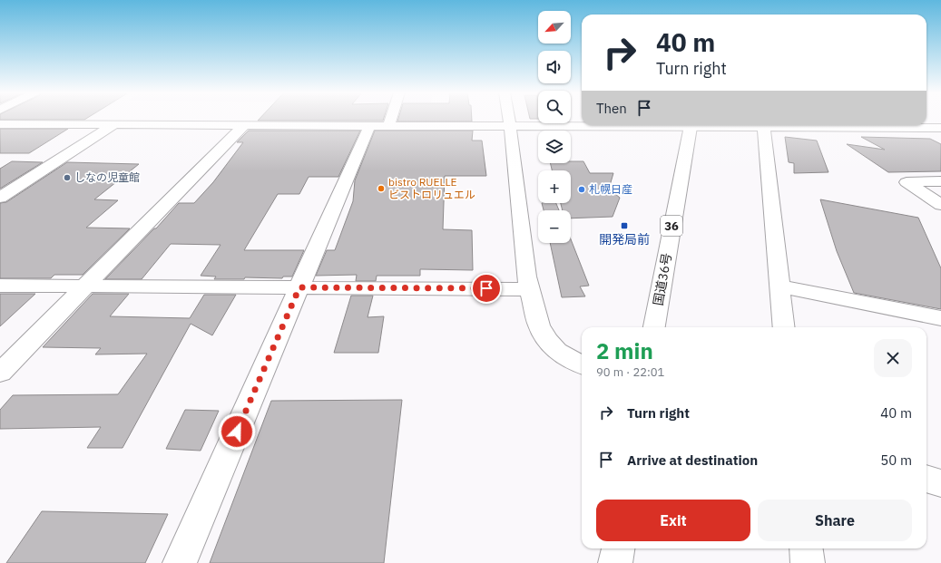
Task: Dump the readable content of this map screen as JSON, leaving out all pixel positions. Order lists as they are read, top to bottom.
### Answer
{
  "streets": {
    "main road": ["36", "国道36号"]
  },
  "places": {
    "other": ["しなの児童館", "bistro RUELLE ビストロリュエル", "札幌日産"],
    "transit": ["開発局前"]
  },
  "north": "bottom left",
  "page": {
    "map_buttons": ["+", "−"],
    "turn": ["40 m", "Turn right"],
    "then": "Then",
    "heading": ["2 min", "90 m · 22:01"],
    "list": [
      {
        "name": "Turn right",
        "value": "40 m"
      },
      {
        "name": "Arrive at destination",
        "value": "50 m"
      }
    ],
    "buttons": ["Exit", "Share"]
  }
}
